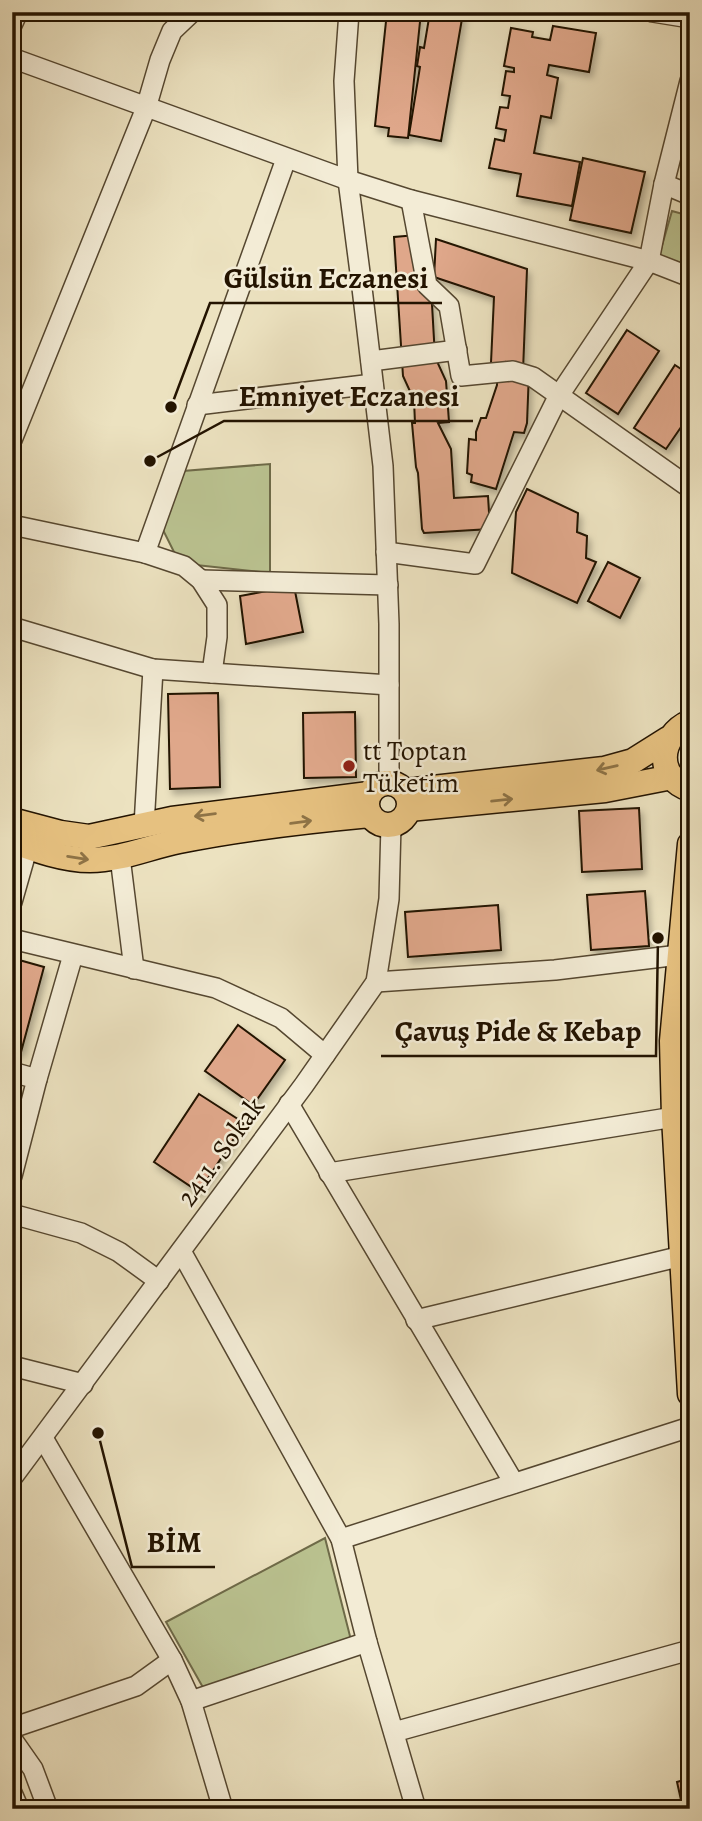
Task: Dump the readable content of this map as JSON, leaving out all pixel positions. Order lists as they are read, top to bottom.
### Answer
{
  "streets": {
    "street": ["2411. Sokak"]
  },
  "places": [
    "Gülsün Eczanesi",
    "Emniyet Eczanesi",
    "tt Toptan Tüketim",
    "Çavuş Pide & Kebap",
    "BİM"
  ]
}
